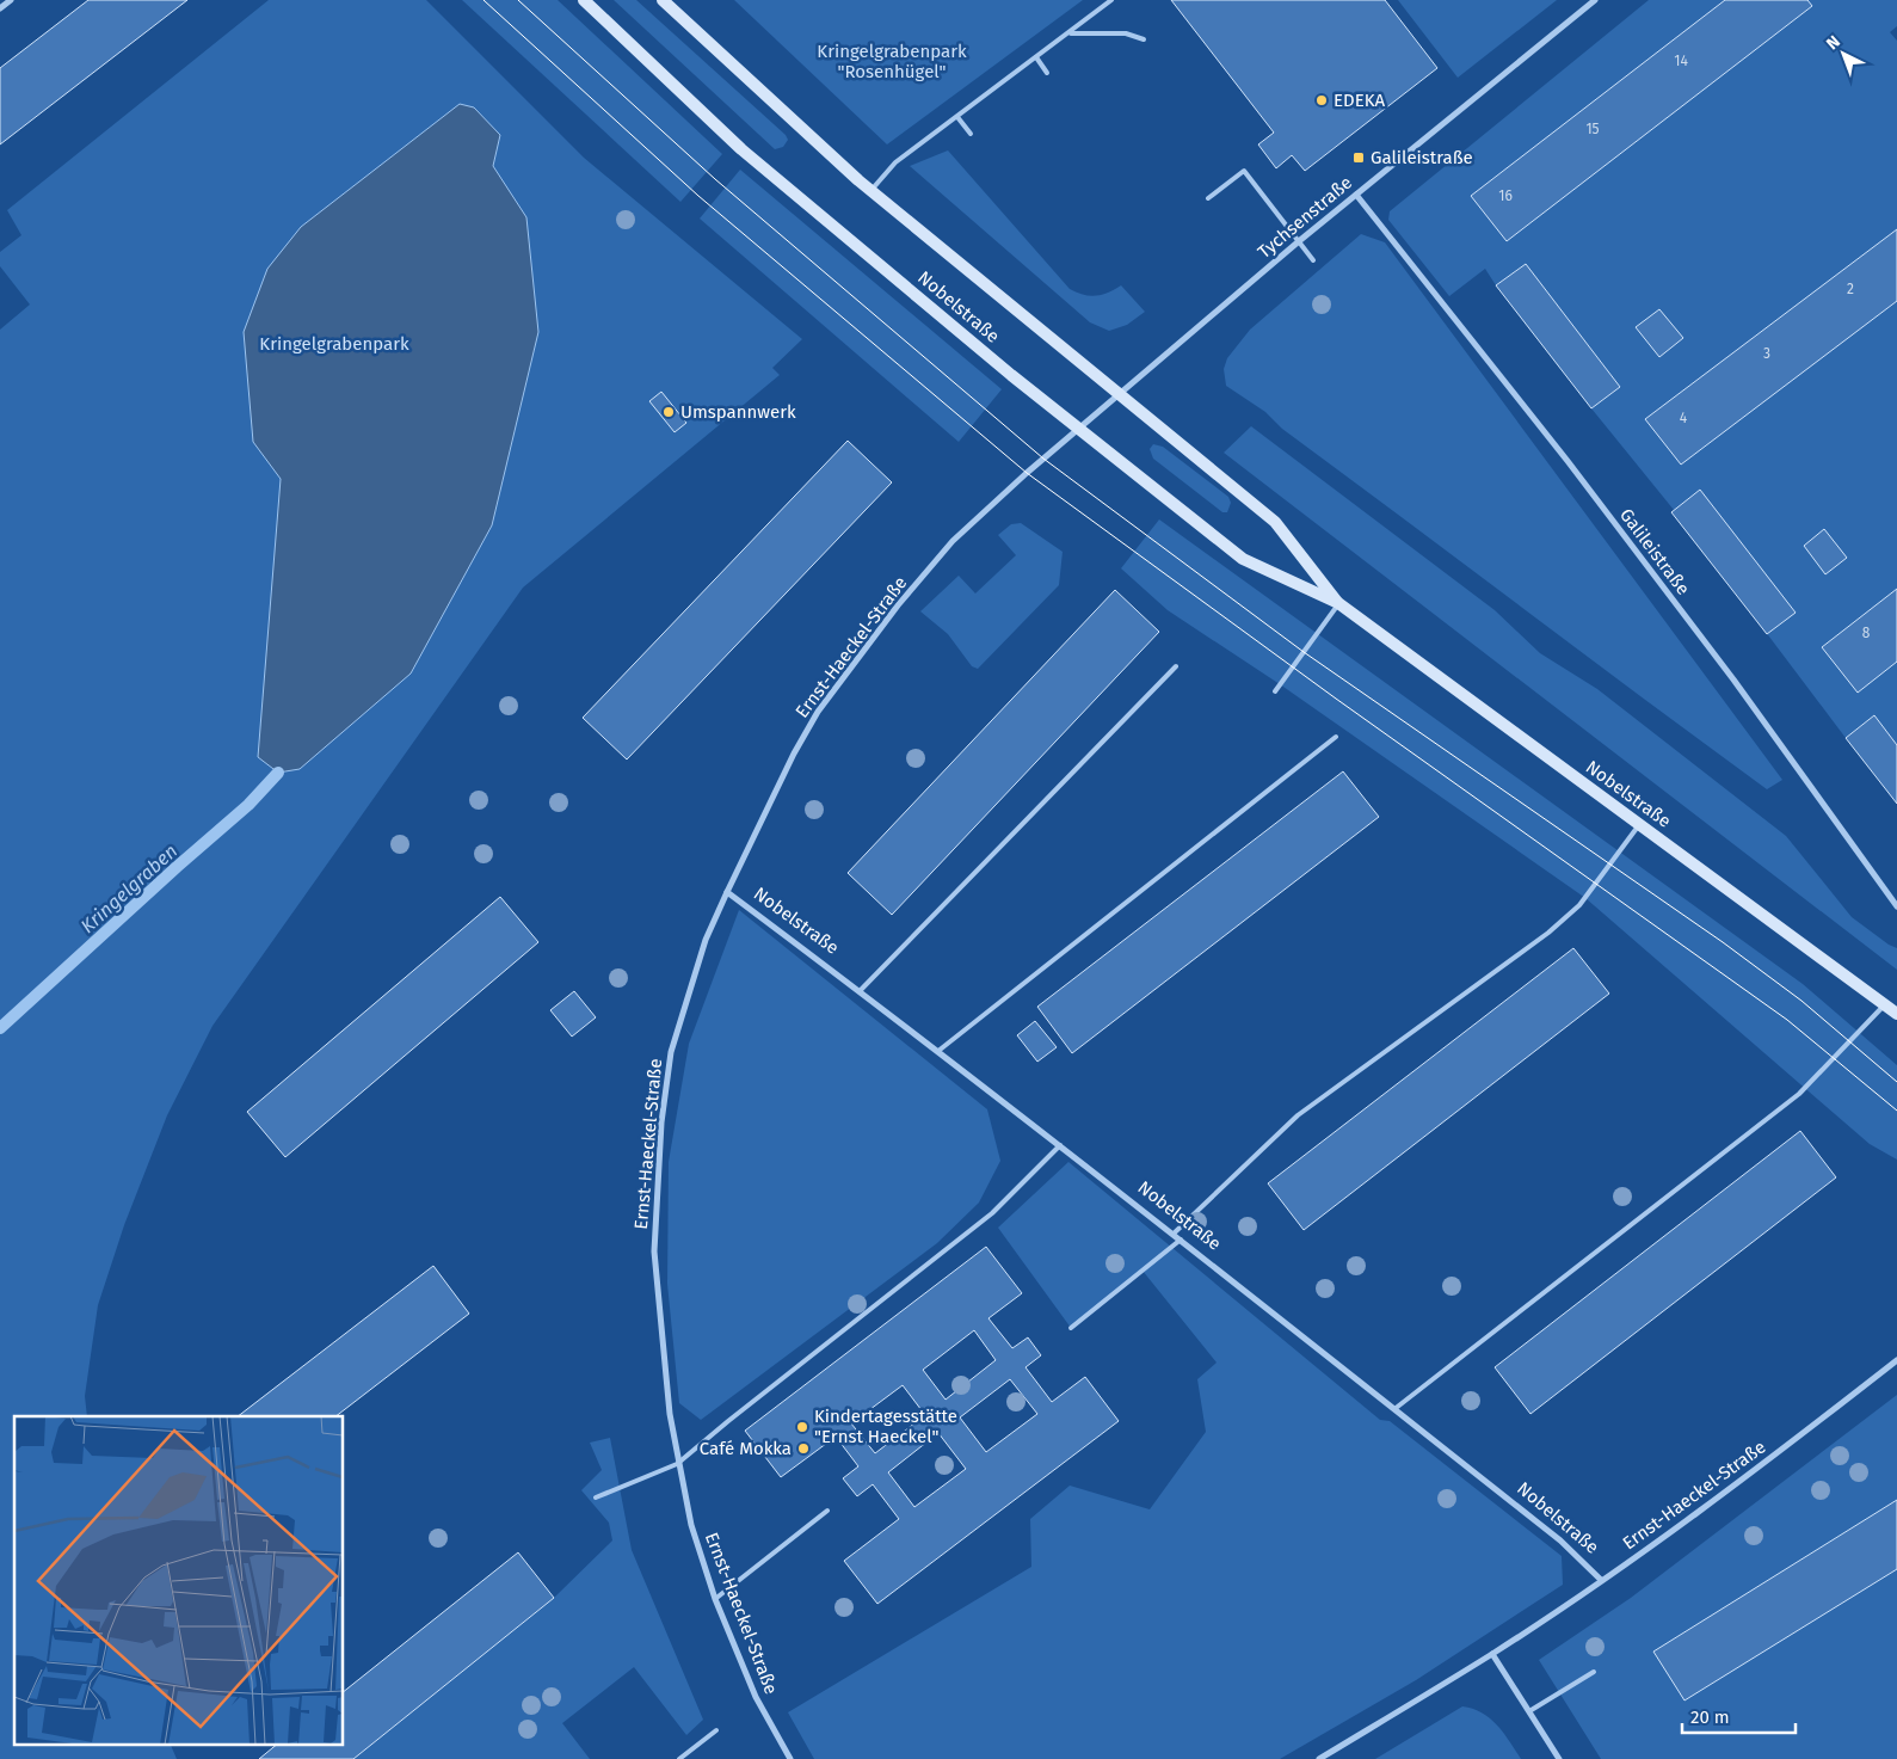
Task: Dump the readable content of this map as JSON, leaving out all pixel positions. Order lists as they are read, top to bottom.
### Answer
{
  "streets": {
    "main road": ["Nobelstraße"],
    "street": ["Tychsenstraße", "Galileistraße", "Ernst-Haeckel-Straße"]
  },
  "crossings": [
    ["Tychsenstraße", "Nobelstraße"],
    ["Tychsenstraße", "Galileistraße"],
    ["Tychsenstraße", "Ernst-Haeckel-Straße"],
    ["Nobelstraße", "Ernst-Haeckel-Straße"]
  ],
  "water": ["Kringelgraben"],
  "parks": ["Kringelgrabenpark \"Rosenhügel\"", "Kringelgrabenpark"],
  "places": {
    "other": [
      "EDEKA",
      "Umspannwerk",
      "Kindertagesstätte \"Ernst Haeckel\"",
      "Café Mokka"
    ],
    "transit": ["Galileistraße"]
  },
  "house_numbers": [
    "14",
    "15",
    "16",
    "2",
    "3",
    "4",
    "8"
  ],
  "scale_bar": "20 m",
  "north": "top left"
}
